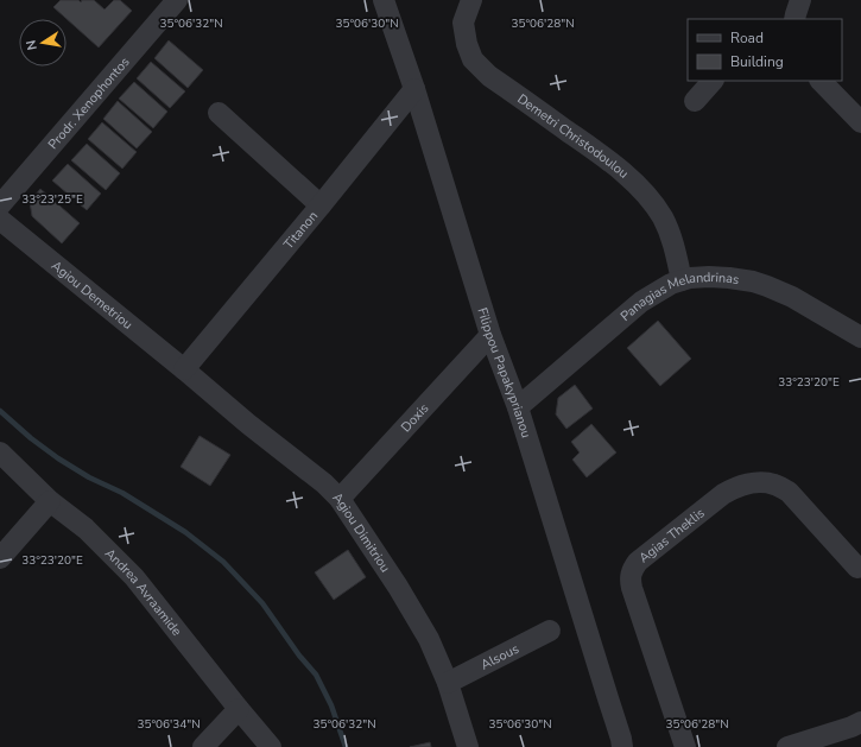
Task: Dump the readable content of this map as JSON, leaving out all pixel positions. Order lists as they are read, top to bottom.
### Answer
{
  "streets": {
    "street": [
      "Prodr. Xenophontos",
      "Demetri Christodoulou",
      "Titanon",
      "Agiou Demetriou",
      "Panagias Melandrinas",
      "Filippou Papakyprianou",
      "Doxis",
      "Agiou Dimitriou",
      "Agias Theklis",
      "Andrea Avraamide",
      "Alsous"
    ]
  },
  "crossings": [
    ["Demetri Christodoulou", "Panagias Melandrinas"],
    ["Titanon", "Agiou Demetriou"],
    ["Titanon", "Filippou Papakyprianou"],
    ["Titanon", "Agiou Dimitriou"],
    ["Agiou Demetriou", "Agiou Dimitriou"],
    ["Panagias Melandrinas", "Filippou Papakyprianou"],
    ["Filippou Papakyprianou", "Doxis"],
    ["Doxis", "Agiou Dimitriou"],
    ["Agiou Dimitriou", "Alsous"]
  ],
  "legend": ["Road", "Building"],
  "north": "left",
  "coordinates": [
    "35°06'32\"N",
    "35°06'30\"N",
    "35°06'28\"N",
    "33°23'25\"E",
    "33°23'20\"E",
    "35°06'34\"N"
  ]
}
